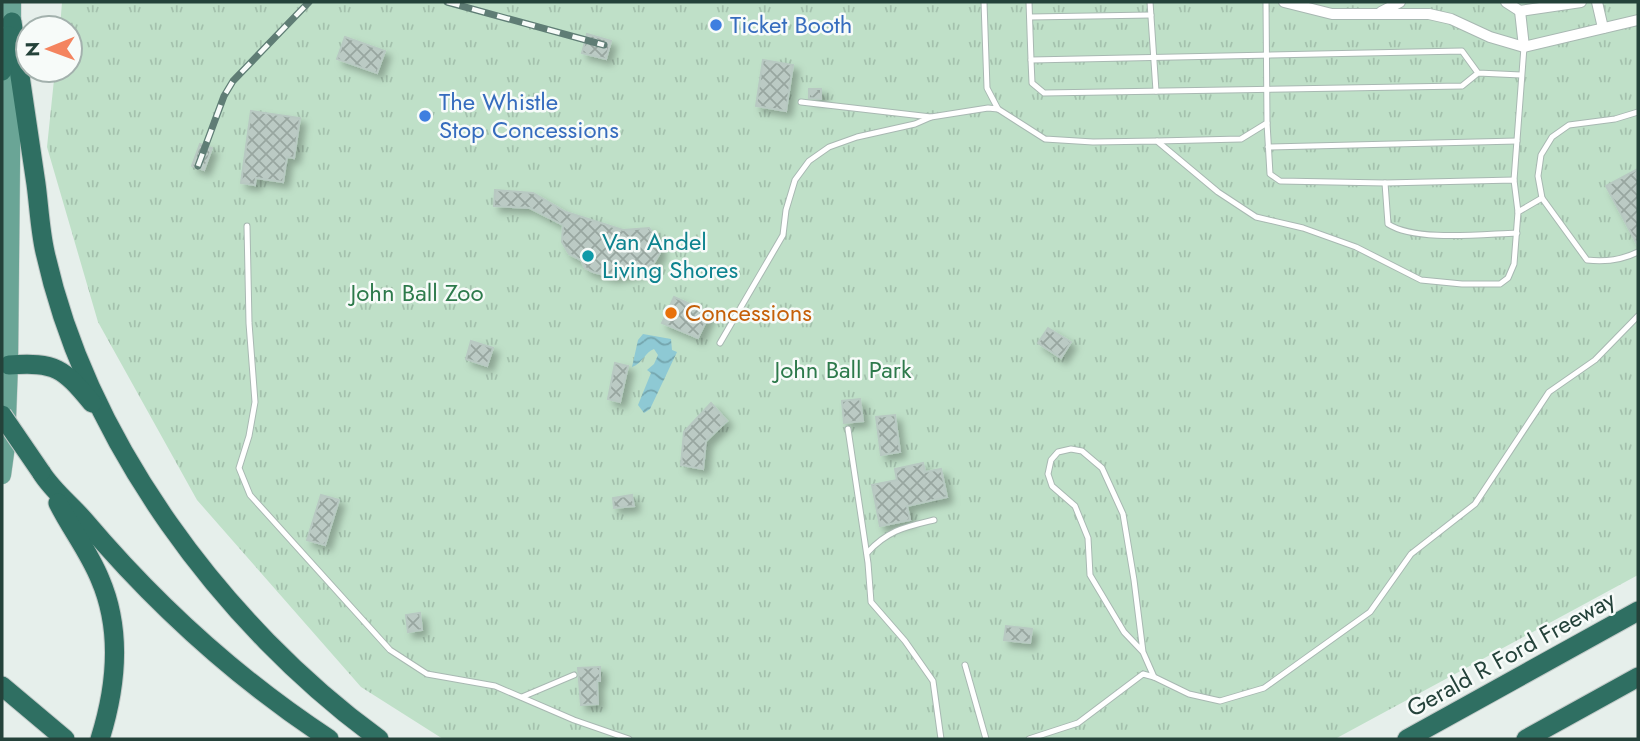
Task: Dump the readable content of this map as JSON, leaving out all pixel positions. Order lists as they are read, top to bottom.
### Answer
{
  "streets": {
    "highway": ["Gerald R Ford Freeway"]
  },
  "parks": ["John Ball Zoo", "John Ball Park"],
  "places": [
    "Ticket Booth",
    "The Whistle Stop Concessions",
    "Van Andel Living Shores",
    "Concessions"
  ],
  "north": "left"
}
